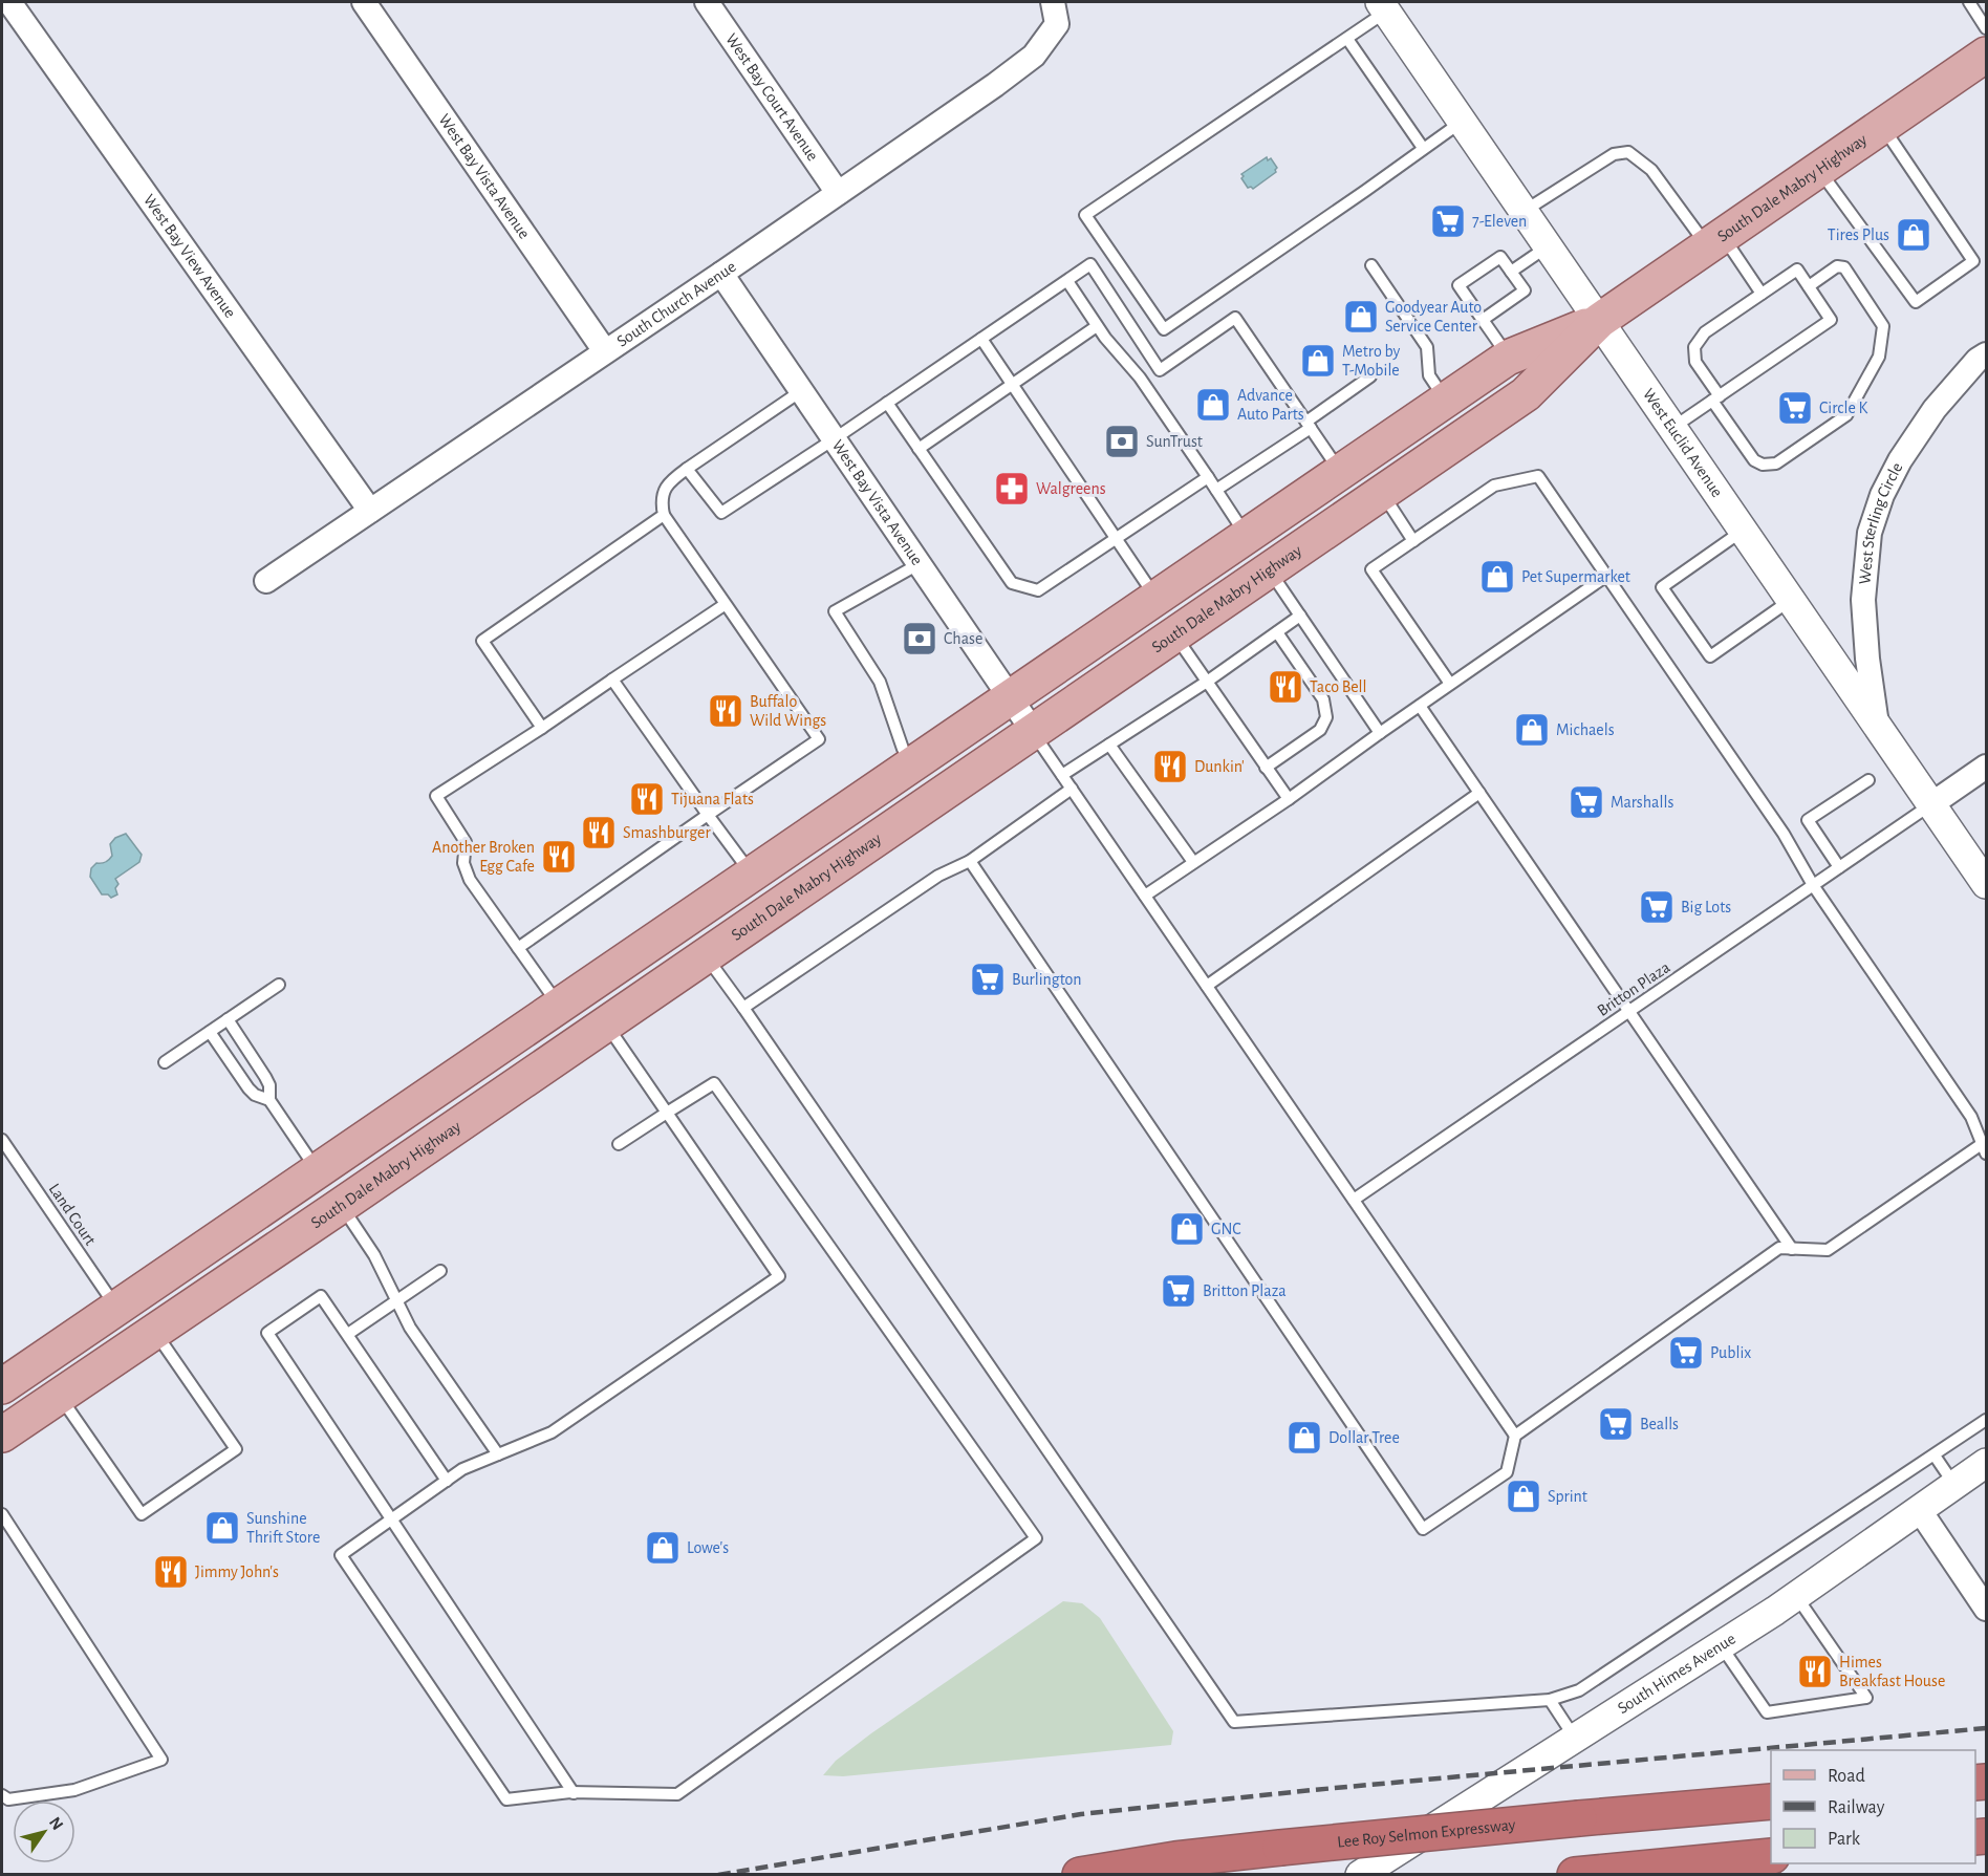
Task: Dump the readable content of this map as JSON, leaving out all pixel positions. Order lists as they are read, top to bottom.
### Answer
{
  "streets": {
    "highway": ["Lee Roy Selmon Expressway"],
    "main road": ["South Dale Mabry Highway"],
    "street": [
      "West Bay Court Avenue",
      "West Bay Vista Avenue",
      "West Bay View Avenue",
      "South Church Avenue",
      "West Euclid Avenue",
      "West Sterling Circle",
      "South Himes Avenue"
    ],
    "lane": ["Britton Plaza", "Land Court"]
  },
  "crossings": [
    ["West Bay Court Avenue", "South Church Avenue"],
    ["West Bay Vista Avenue", "South Dale Mabry Highway"],
    ["West Bay Vista Avenue", "South Church Avenue"],
    ["South Dale Mabry Highway", "West Euclid Avenue"],
    ["South Dale Mabry Highway", "Land Court"],
    ["West Bay View Avenue", "South Church Avenue"],
    ["West Euclid Avenue", "West Sterling Circle"],
    ["West Euclid Avenue", "Britton Plaza"]
  ],
  "places": {
    "supermarket": [
      "7-Eleven",
      "Circle K",
      "Marshalls",
      "Big Lots",
      "Burlington",
      "Britton Plaza",
      "Publix",
      "Bealls"
    ],
    "shop": [
      "Tires Plus",
      "Goodyear Auto Service Center",
      "Metro by T-Mobile",
      "Advance Auto Parts",
      "Pet Supermarket",
      "Michaels",
      "GNC",
      "Dollar Tree",
      "Sprint",
      "Sunshine Thrift Store",
      "Lowe's"
    ],
    "bank": ["SunTrust", "Chase"],
    "pharmacy": ["Walgreens"],
    "restaurant": [
      "Taco Bell",
      "Buffalo Wild Wings",
      "Dunkin'",
      "Tijuana Flats",
      "Smashburger",
      "Another Broken Egg Cafe",
      "Jimmy John's",
      "Himes Breakfast House"
    ]
  },
  "legend": ["Road", "Railway", "Park"],
  "north": "top right"
}
